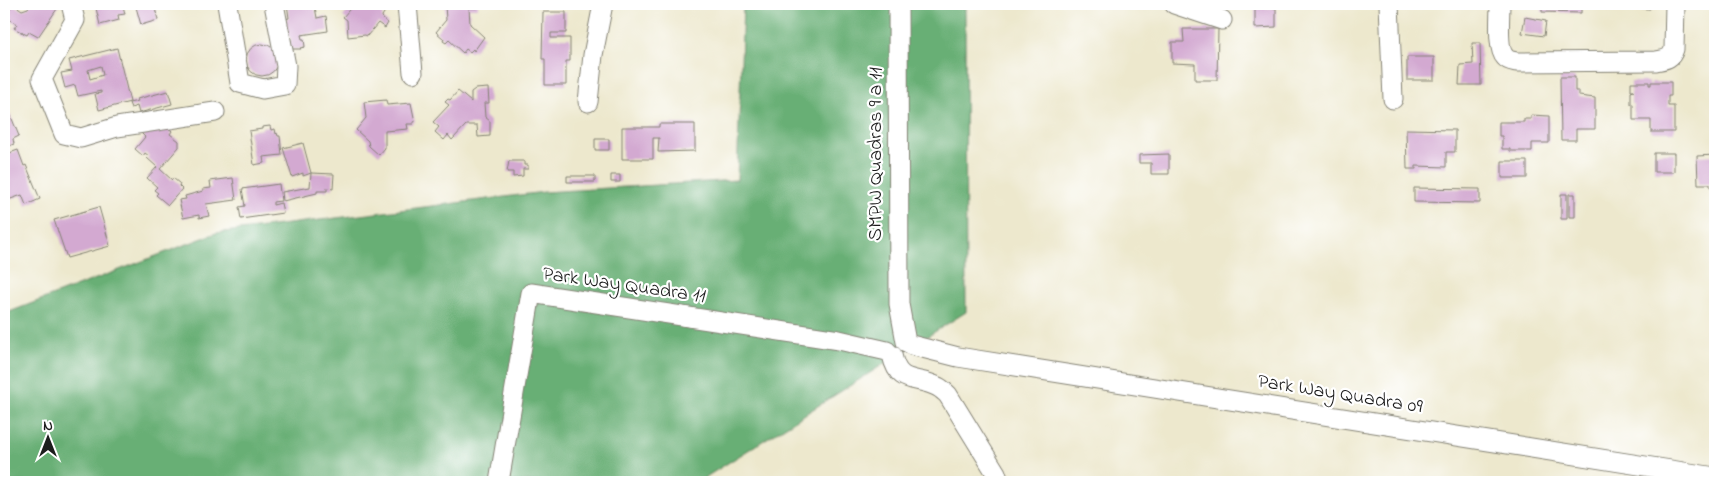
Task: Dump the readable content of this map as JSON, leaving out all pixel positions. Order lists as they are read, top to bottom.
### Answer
{
  "streets": {
    "street": ["SMPW Quadras 9 a 11", "Park Way Quadra 11", "Park Way Quadra 09"]
  },
  "crossings": [
    ["SMPW Quadras 9 a 11", "Park Way Quadra 11"],
    ["SMPW Quadras 9 a 11", "Park Way Quadra 09"],
    ["Park Way Quadra 11", "Park Way Quadra 09"]
  ],
  "north": "top"
}
